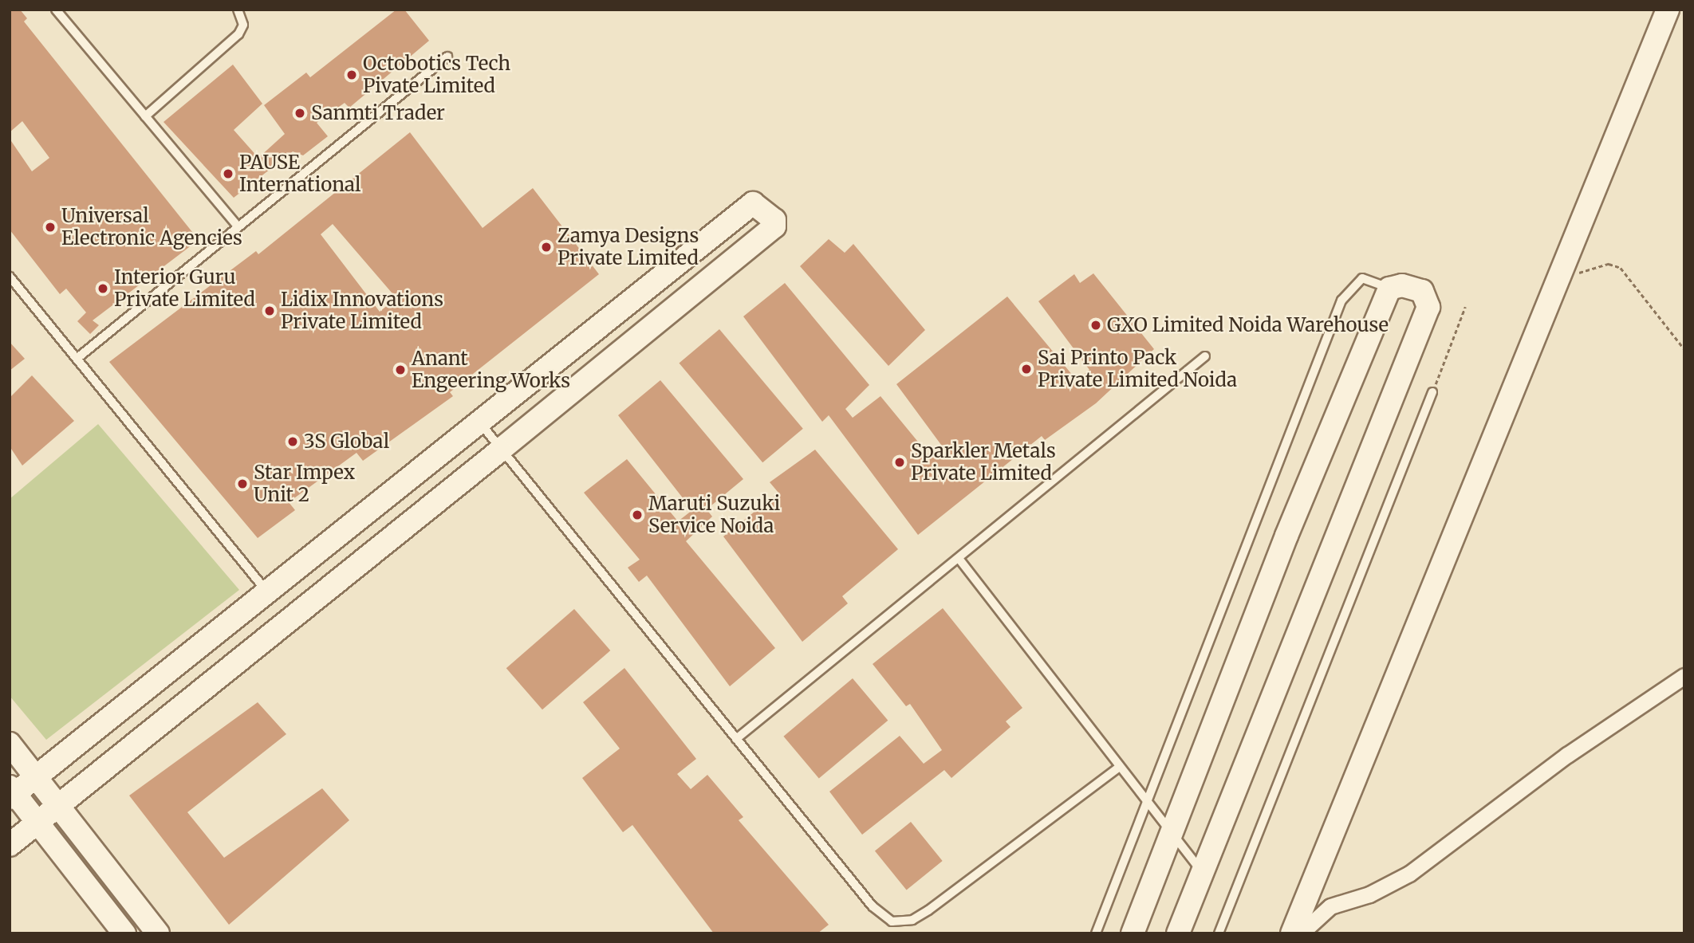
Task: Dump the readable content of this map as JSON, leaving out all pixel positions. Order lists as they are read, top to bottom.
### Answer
{
  "places": [
    "Octobotics Tech Pivate Limited",
    "Sanmti Trader",
    "PAUSE International",
    "Universal Electronic Agencies",
    "Zamya Designs Private Limited",
    "Interior Guru Private Limited",
    "Lidix Innovations Private Limited",
    "GXO Limited Noida Warehouse",
    "Sai Printo Pack Private Limited Noida",
    "Anant Engeering Works",
    "3S Global",
    "Sparkler Metals Private Limited",
    "Star Impex Unit 2",
    "Maruti Suzuki Service Noida"
  ]
}
